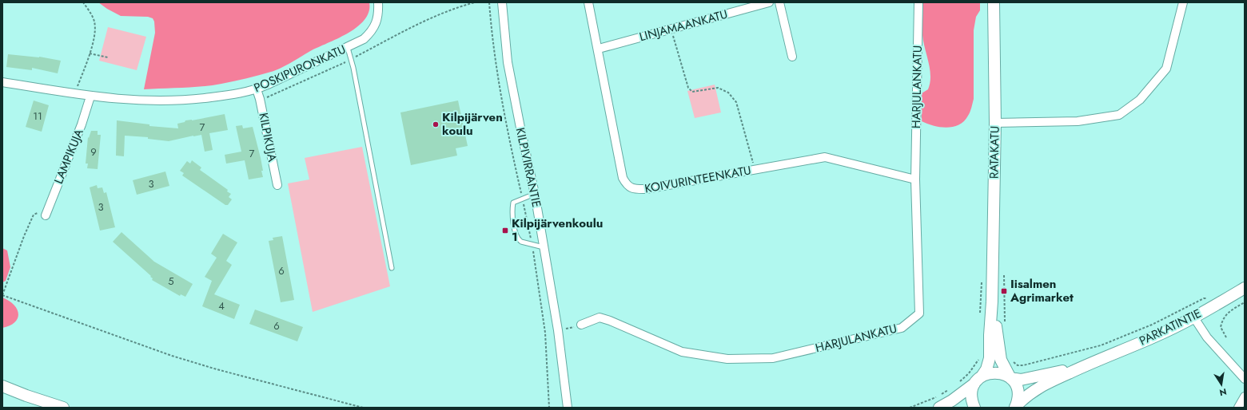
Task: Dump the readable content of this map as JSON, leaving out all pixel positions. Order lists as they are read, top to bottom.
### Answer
{
  "streets": {
    "street": [
      "LINJAMAANKATU",
      "POSKIPURONKATU",
      "HARJULANKATU",
      "KILPIKUJA",
      "RATAKATU",
      "LAMPIKUJA",
      "KILPIVIRRANTIE",
      "KOIVURINTEENKATU",
      "PARKATINTIE"
    ]
  },
  "crossings": [
    ["LINJAMAANKATU", "KOIVURINTEENKATU"],
    ["POSKIPURONKATU", "KILPIKUJA"],
    ["POSKIPURONKATU", "LAMPIKUJA"],
    ["HARJULANKATU", "KOIVURINTEENKATU"],
    ["RATAKATU", "PARKATINTIE"]
  ],
  "places": {
    "other": ["Kilpijärven koulu"],
    "transit": ["Kilpijärvenkoulu 1", "Iisalmen Agrimarket"]
  },
  "house_numbers": [
    "11",
    "7",
    "9",
    "7",
    "3",
    "3",
    "6",
    "5",
    "4",
    "6"
  ],
  "north": "bottom"
}
